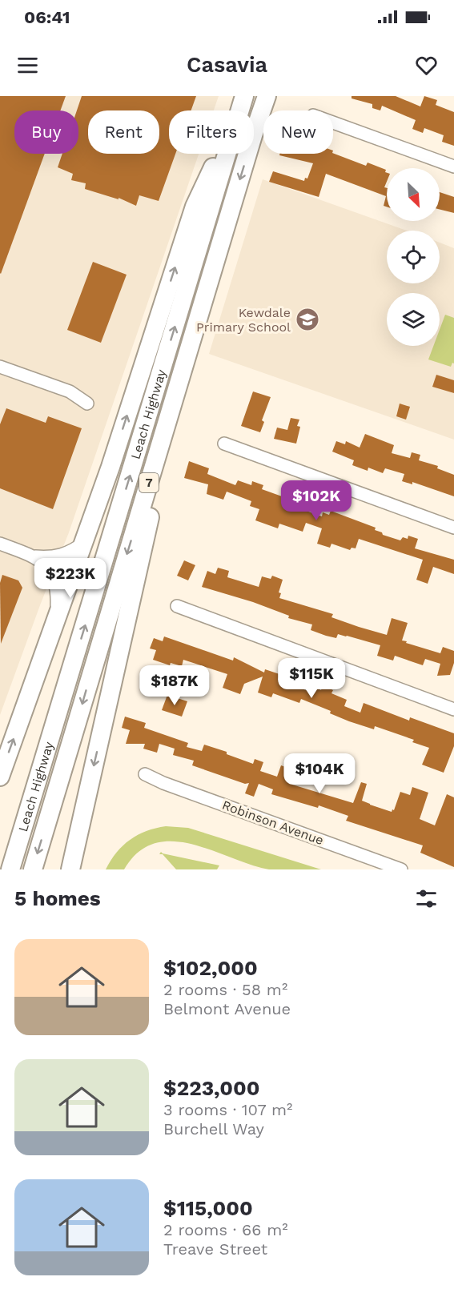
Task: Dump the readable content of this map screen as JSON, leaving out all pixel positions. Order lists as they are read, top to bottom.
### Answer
{
  "streets": {
    "highway": ["Leach Highway", "7"],
    "street": ["Robinson Avenue"]
  },
  "crossings": [
    ["Leach Highway", "7"]
  ],
  "places": {
    "school or university": ["Kewdale Primary School"]
  },
  "north": "bottom right",
  "page": {
    "status": "06:41",
    "header": "Casavia",
    "chip": [
      "Buy",
      "Rent",
      "Filters",
      "New"
    ],
    "price": [
      "$102K",
      "$223K",
      "$115K",
      "$187K",
      "$104K"
    ],
    "heading": "5 homes",
    "list": [
      {
        "name": "$102,000",
        "note": "2 rooms · 58 m² · Belmont Avenue"
      },
      {
        "name": "$223,000",
        "note": "3 rooms · 107 m² · Burchell Way"
      },
      {
        "name": "$115,000",
        "note": "2 rooms · 66 m² · Treave Street"
      }
    ]
  }
}
